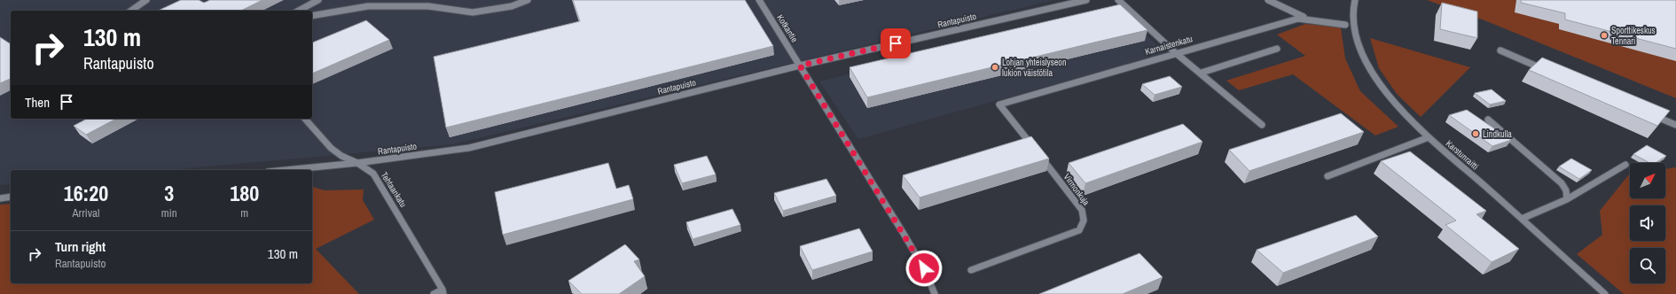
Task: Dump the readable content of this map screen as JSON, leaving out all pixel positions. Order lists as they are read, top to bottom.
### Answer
{
  "streets": {
    "street": [
      "Rantapuisto",
      "Kotkantie",
      "Karnaistenkatu",
      "Karstunraitti",
      "Tehtaankatu",
      "Virmonkuja"
    ]
  },
  "crossings": [
    ["Rantapuisto", "Kotkantie"],
    ["Rantapuisto", "Tehtaankatu"],
    ["Karnaistenkatu", "Virmonkuja"]
  ],
  "places": ["Sporttikeskus Tennari", "Lohjan yhteislyseon lukion väistötila", "Lindkulla"],
  "north": "top right",
  "page": {
    "turn": ["130 m", "Rantapuisto"],
    "then": "Then",
    "eta": [
      "16:20",
      "Arrival",
      "3",
      "min",
      "180",
      "m"
    ],
    "list": [
      {
        "name": "Turn right",
        "note": "Rantapuisto",
        "value": "130 m"
      }
    ]
  }
}
